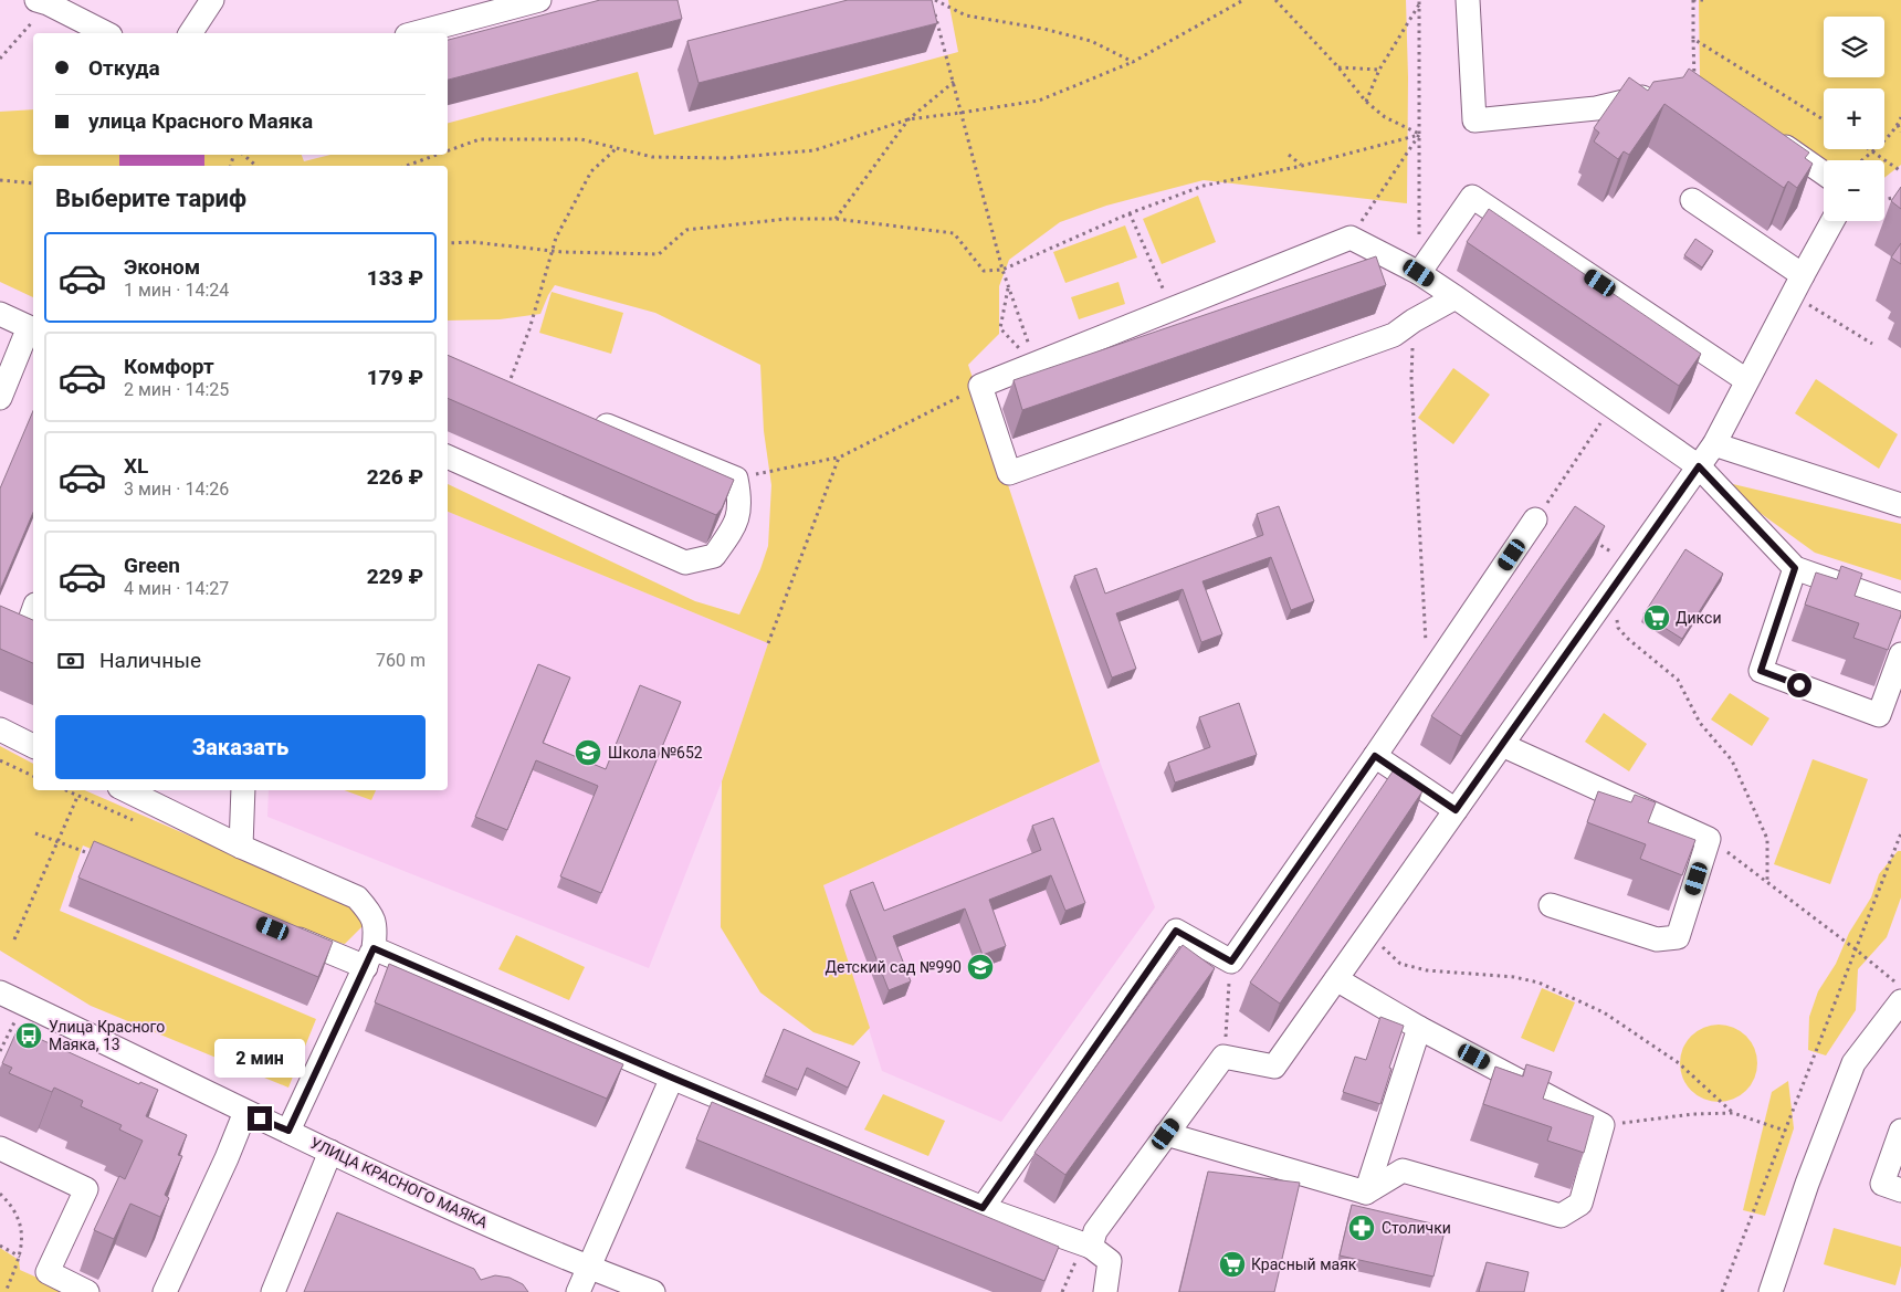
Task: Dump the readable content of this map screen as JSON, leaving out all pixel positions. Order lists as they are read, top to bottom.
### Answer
{
  "streets": {
    "street": ["УЛИЦА КРАСНОГО МАЯКА"]
  },
  "places": {
    "supermarket": ["Дикси", "Красный маяк"],
    "school or university": ["Школа №652", "Детский сад №990"],
    "bus stop": ["Улица Красного Маяка, 13"],
    "pharmacy": ["Столички"]
  },
  "page": {
    "map_buttons": ["+", "−"],
    "banner": ["Откуда", "улица Красного Маяка"],
    "heading": "Выберите тариф",
    "list": [
      {
        "name": "Эконом",
        "note": "1 мин · 14:24",
        "value": "133 ₽"
      },
      {
        "name": "Комфорт",
        "note": "2 мин · 14:25",
        "value": "179 ₽"
      },
      {
        "name": "XL",
        "note": "3 мин · 14:26",
        "value": "226 ₽"
      },
      {
        "name": "Green",
        "note": "4 мин · 14:27",
        "value": "229 ₽"
      }
    ],
    "pay": ["Наличные", "760 m"],
    "buttons": "Заказать",
    "bubble": "2 мин"
  }
}
